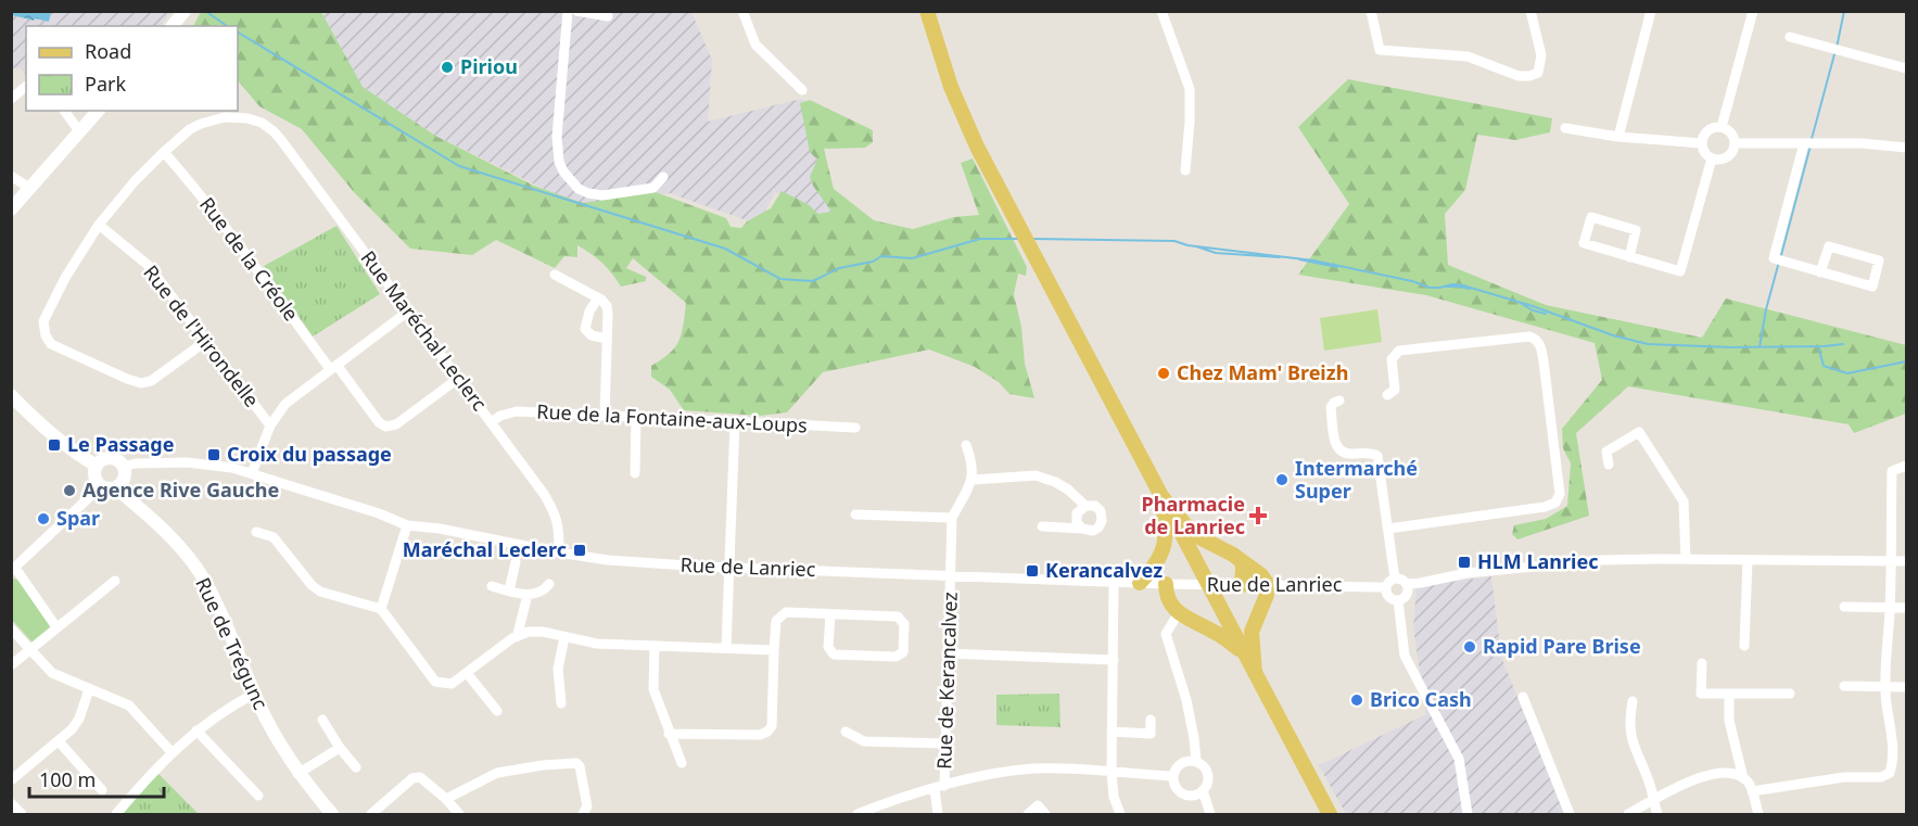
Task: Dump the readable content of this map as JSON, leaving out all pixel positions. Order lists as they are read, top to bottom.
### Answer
{
  "streets": {
    "main road": ["Rue de Trégunc"],
    "street": [
      "Rue de la Créole",
      "Rue Maréchal Leclerc",
      "Rue de l'Hirondelle",
      "Rue de la Fontaine-aux-Loups",
      "Rue de Lanriec",
      "Rue de Kerancalvez"
    ]
  },
  "crossings": [
    ["Rue de la Créole", "Rue Maréchal Leclerc"],
    ["Rue Maréchal Leclerc", "Rue de la Fontaine-aux-Loups"],
    ["Rue Maréchal Leclerc", "Rue de Lanriec"],
    ["Rue de Lanriec", "Rue de Trégunc"],
    ["Rue de Lanriec", "Rue de Kerancalvez"]
  ],
  "places": {
    "other": [
      "Piriou",
      "Chez Mam' Breizh",
      "Intermarché Super",
      "Agence Rive Gauche",
      "Spar",
      "Rapid Pare Brise",
      "Brico Cash"
    ],
    "transit": [
      "Le Passage",
      "Croix du passage",
      "Maréchal Leclerc",
      "HLM Lanriec",
      "Kerancalvez"
    ],
    "health": ["Pharmacie de Lanriec"]
  },
  "legend": ["Road", "Park"],
  "scale_bar": "100 m"
}
